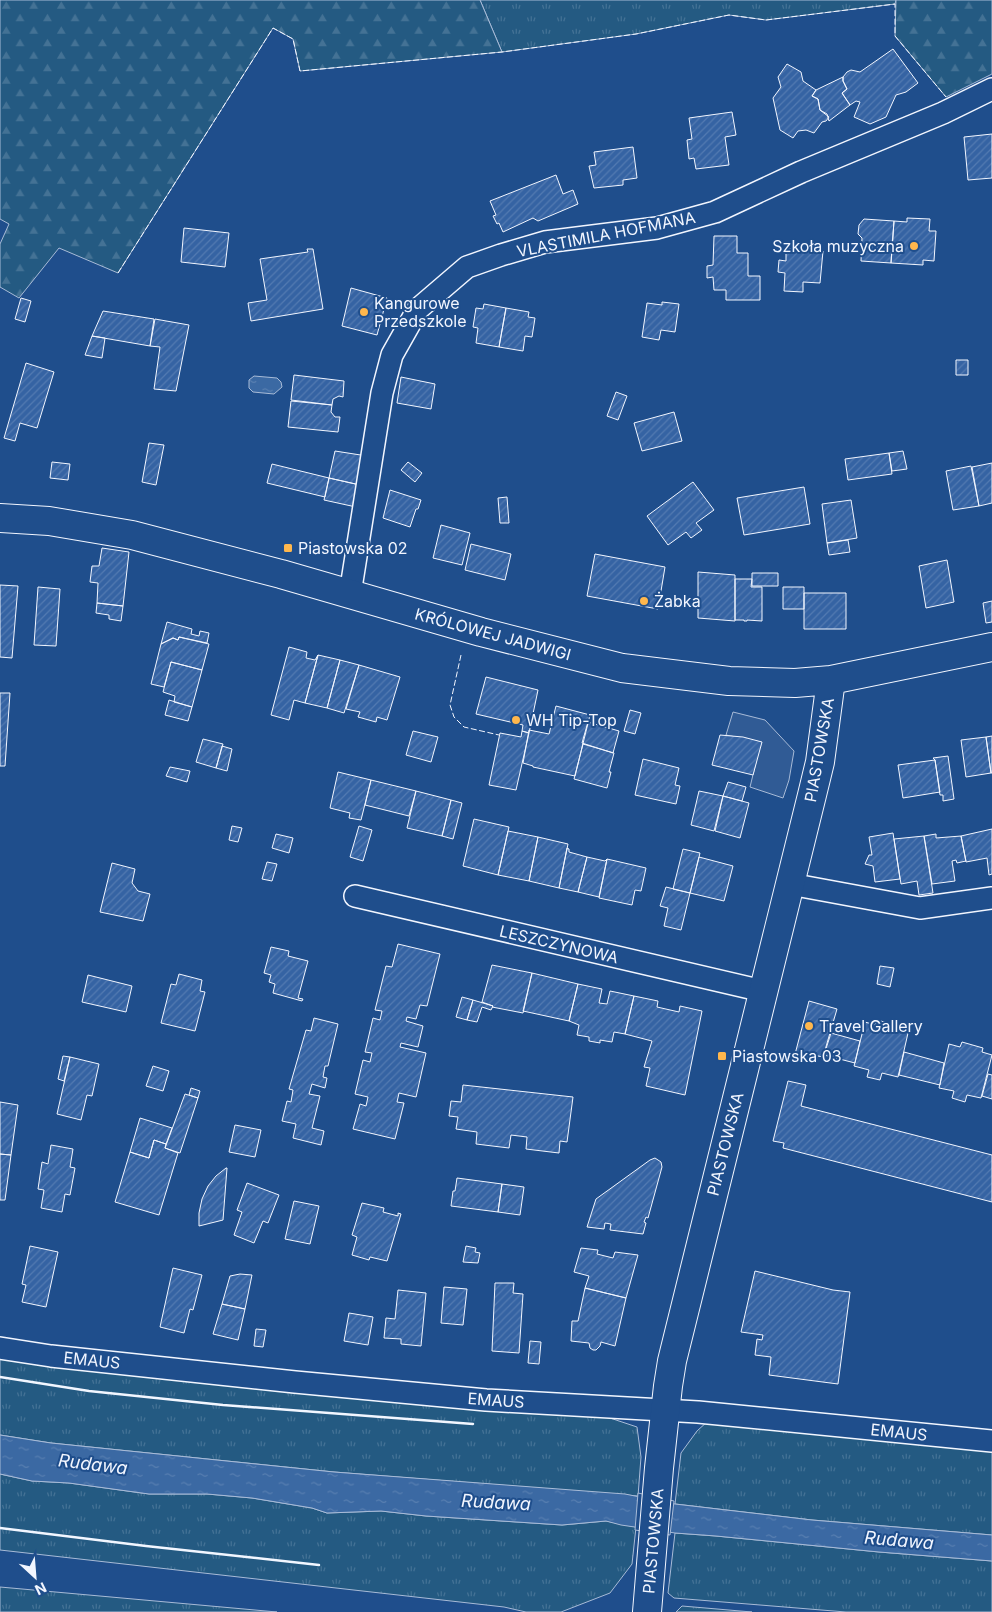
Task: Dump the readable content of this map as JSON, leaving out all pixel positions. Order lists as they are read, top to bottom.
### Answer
{
  "streets": {
    "street": [
      "VLASTIMILA HOFMANA",
      "KRÓLOWEJ JADWIGI",
      "PIASTOWSKA",
      "LESZCZYNOWA",
      "EMAUS"
    ]
  },
  "crossings": [
    ["VLASTIMILA HOFMANA", "KRÓLOWEJ JADWIGI"],
    ["KRÓLOWEJ JADWIGI", "PIASTOWSKA"],
    ["PIASTOWSKA", "LESZCZYNOWA"],
    ["PIASTOWSKA", "EMAUS"]
  ],
  "water": ["Rudawa"],
  "places": {
    "other": [
      "Szkoła muzyczna",
      "Kangurowe Przedszkole",
      "Żabka",
      "WH Tip-Top",
      "Travel Gallery"
    ],
    "transit": ["Piastowska 02", "Piastowska 03"]
  },
  "north": "bottom right"
}
